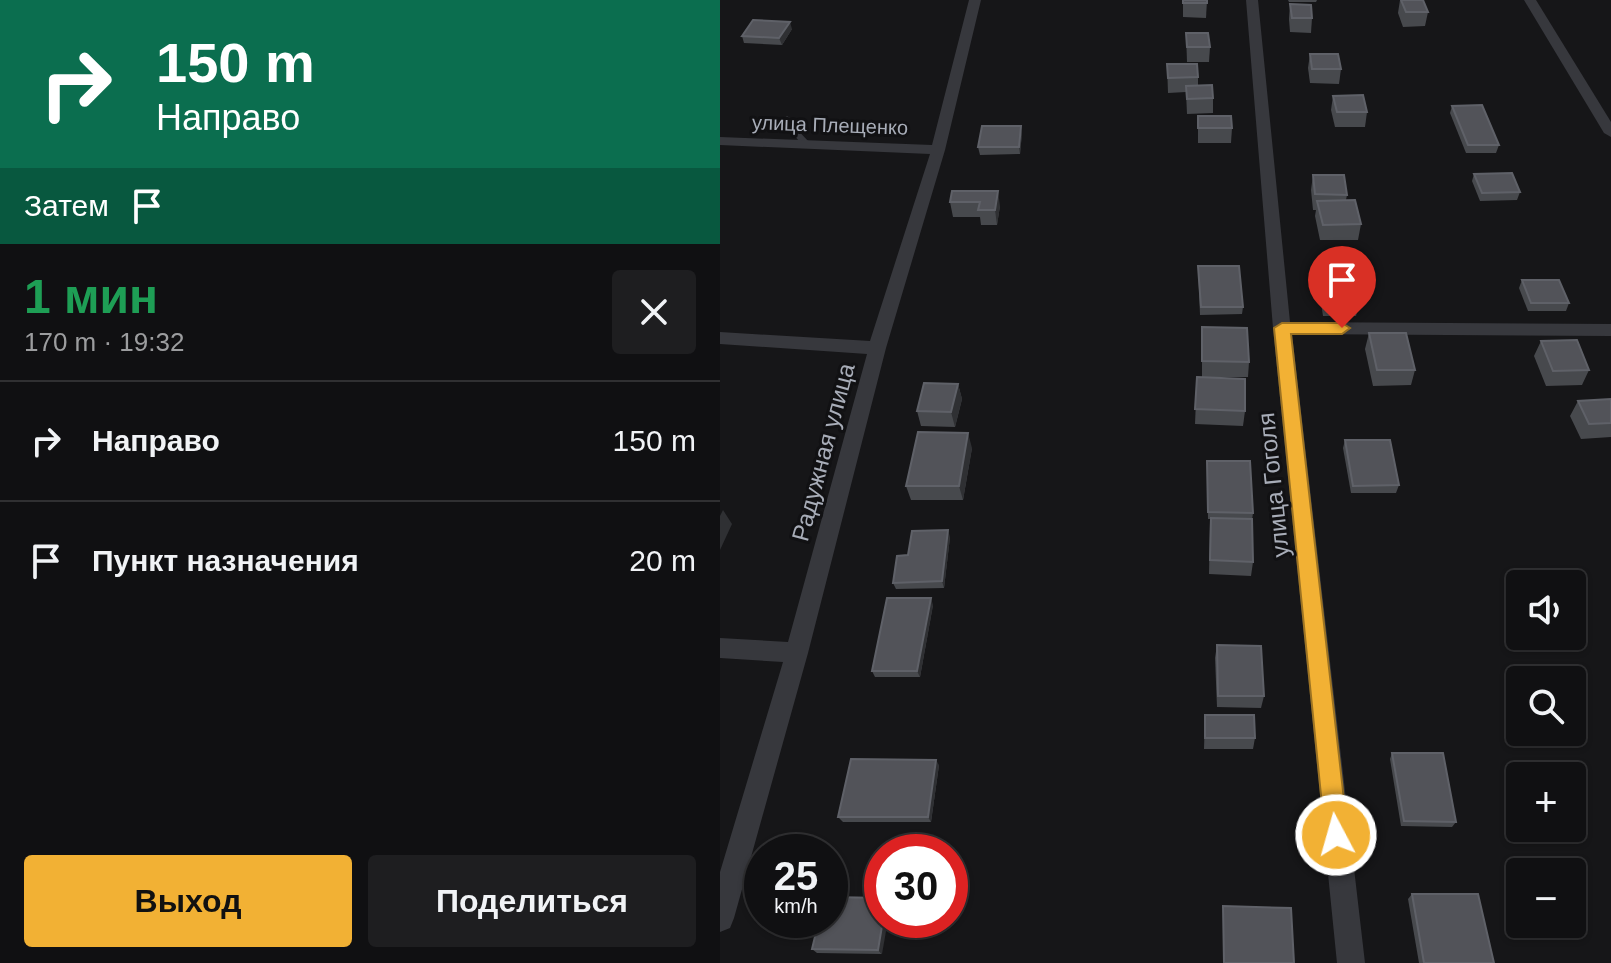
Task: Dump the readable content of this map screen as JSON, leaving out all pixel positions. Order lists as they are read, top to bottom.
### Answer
{
  "streets": {
    "street": ["улица Плещенко", "Радужная улица", "улица Гоголя"]
  },
  "crossings": [
    ["улица Плещенко", "Радужная улица"]
  ],
  "page": {
    "turn": ["150 m", "Направо"],
    "then": "Затем",
    "heading": ["1 мин", "170 m · 19:32"],
    "list": [
      {
        "name": "Направо",
        "value": "150 m"
      },
      {
        "name": "Пункт назначения",
        "value": "20 m"
      }
    ],
    "map_buttons": ["+", "−"],
    "speed": "25 km/h",
    "limit": "30",
    "buttons": ["Выход", "Поделиться"]
  }
}
